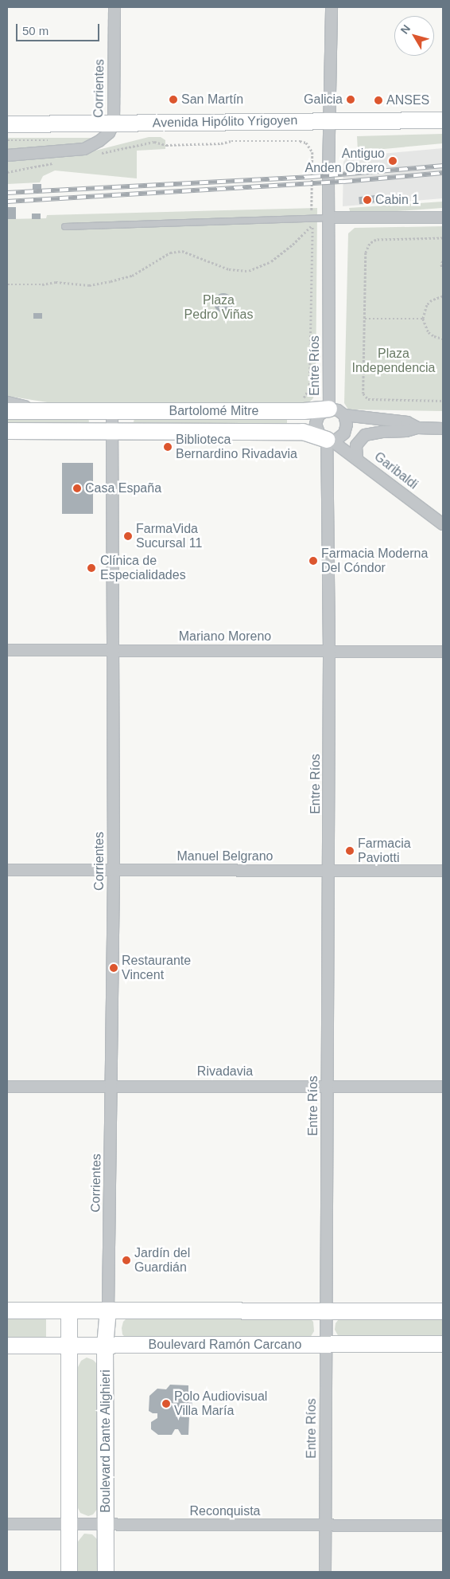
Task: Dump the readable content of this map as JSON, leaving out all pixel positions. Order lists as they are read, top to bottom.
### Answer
{
  "streets": {
    "main road": [
      "Avenida Hipólito Yrigoyen",
      "Bartolomé Mitre",
      "Boulevard Ramón Carcano",
      "Boulevard Dante Alighieri"
    ],
    "street": [
      "Corrientes",
      "Entre Ríos",
      "Garibaldi",
      "Mariano Moreno",
      "Manuel Belgrano",
      "Rivadavia",
      "Reconquista"
    ]
  },
  "crossings": [
    ["Corrientes", "Avenida Hipólito Yrigoyen"],
    ["Corrientes", "Bartolomé Mitre"],
    ["Corrientes", "Mariano Moreno"],
    ["Corrientes", "Manuel Belgrano"],
    ["Corrientes", "Rivadavia"],
    ["Corrientes", "Boulevard Dante Alighieri"],
    ["Avenida Hipólito Yrigoyen", "Entre Ríos"],
    ["Entre Ríos", "Bartolomé Mitre"],
    ["Entre Ríos", "Garibaldi"],
    ["Entre Ríos", "Mariano Moreno"],
    ["Entre Ríos", "Manuel Belgrano"],
    ["Entre Ríos", "Rivadavia"],
    ["Entre Ríos", "Boulevard Ramón Carcano"],
    ["Entre Ríos", "Reconquista"],
    ["Bartolomé Mitre", "Garibaldi"],
    ["Boulevard Ramón Carcano", "Boulevard Dante Alighieri"],
    ["Boulevard Dante Alighieri", "Reconquista"]
  ],
  "parks": ["Plaza Pedro Viñas", "Plaza Independencia"],
  "places": [
    "San Martín",
    "Galicia",
    "ANSES",
    "Antiguo Anden Obrero",
    "Cabin 1",
    "Biblioteca Bernardino Rivadavia",
    "Casa España",
    "FarmaVida Sucursal 11",
    "Farmacia Moderna Del Cóndor",
    "Clínica de Especialidades",
    "Farmacia Paviotti",
    "Restaurante Vincent",
    "Jardín del Guardián",
    "Polo Audiovisual Villa María"
  ],
  "scale_bar": "50 m",
  "north": "top left"
}
